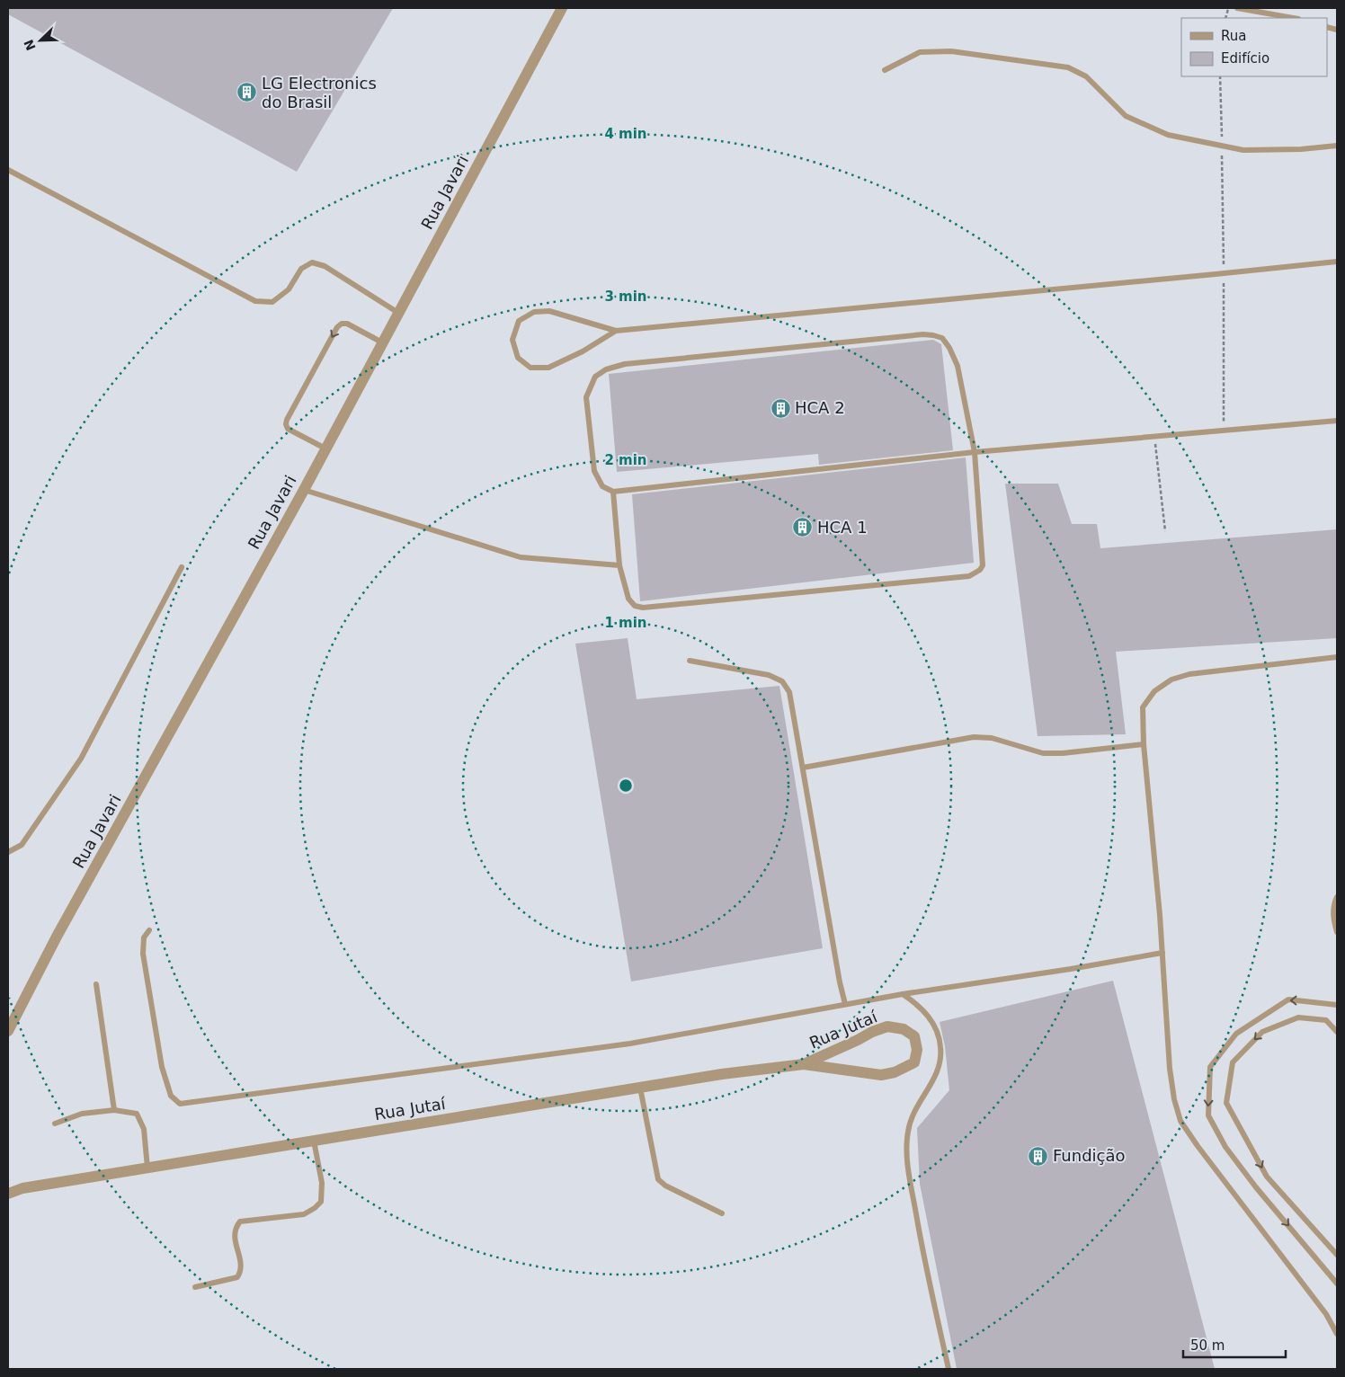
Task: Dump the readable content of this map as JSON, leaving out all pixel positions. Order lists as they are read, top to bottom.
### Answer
{
  "streets": {
    "street": ["Rua Javari", "Rua Jutaí"]
  },
  "places": {
    "building": [
      "LG Electronics do Brasil",
      "HCA 2",
      "HCA 1",
      "Fundição"
    ]
  },
  "legend": ["Rua", "Edifício"],
  "scale_bar": "50 m",
  "north": "bottom left",
  "rings": [
    "4 min",
    "3 min",
    "2 min",
    "1 min"
  ]
}
